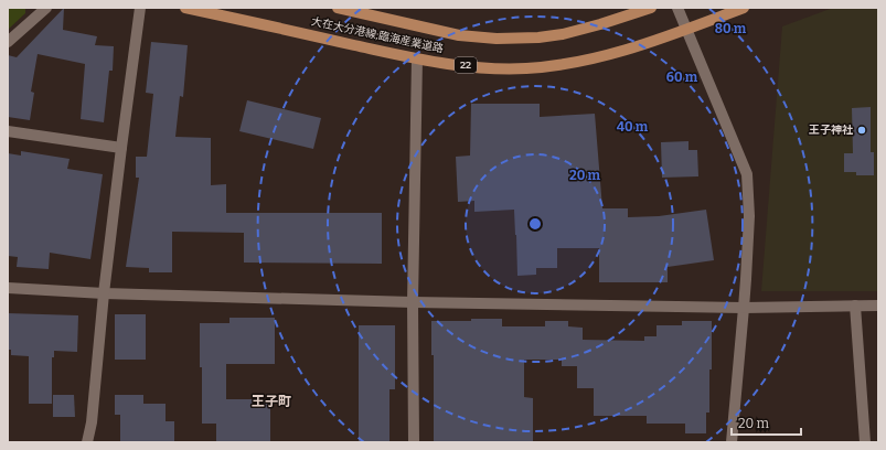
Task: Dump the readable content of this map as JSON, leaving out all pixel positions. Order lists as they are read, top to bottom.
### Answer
{
  "streets": {
    "main road": ["大在大分港線;臨海産業道路", "22"]
  },
  "districts": ["王子町"],
  "places": ["王子神社"],
  "scale_bar": "20 m",
  "rings": [
    "80 m",
    "60 m",
    "40 m",
    "20 m"
  ]
}
